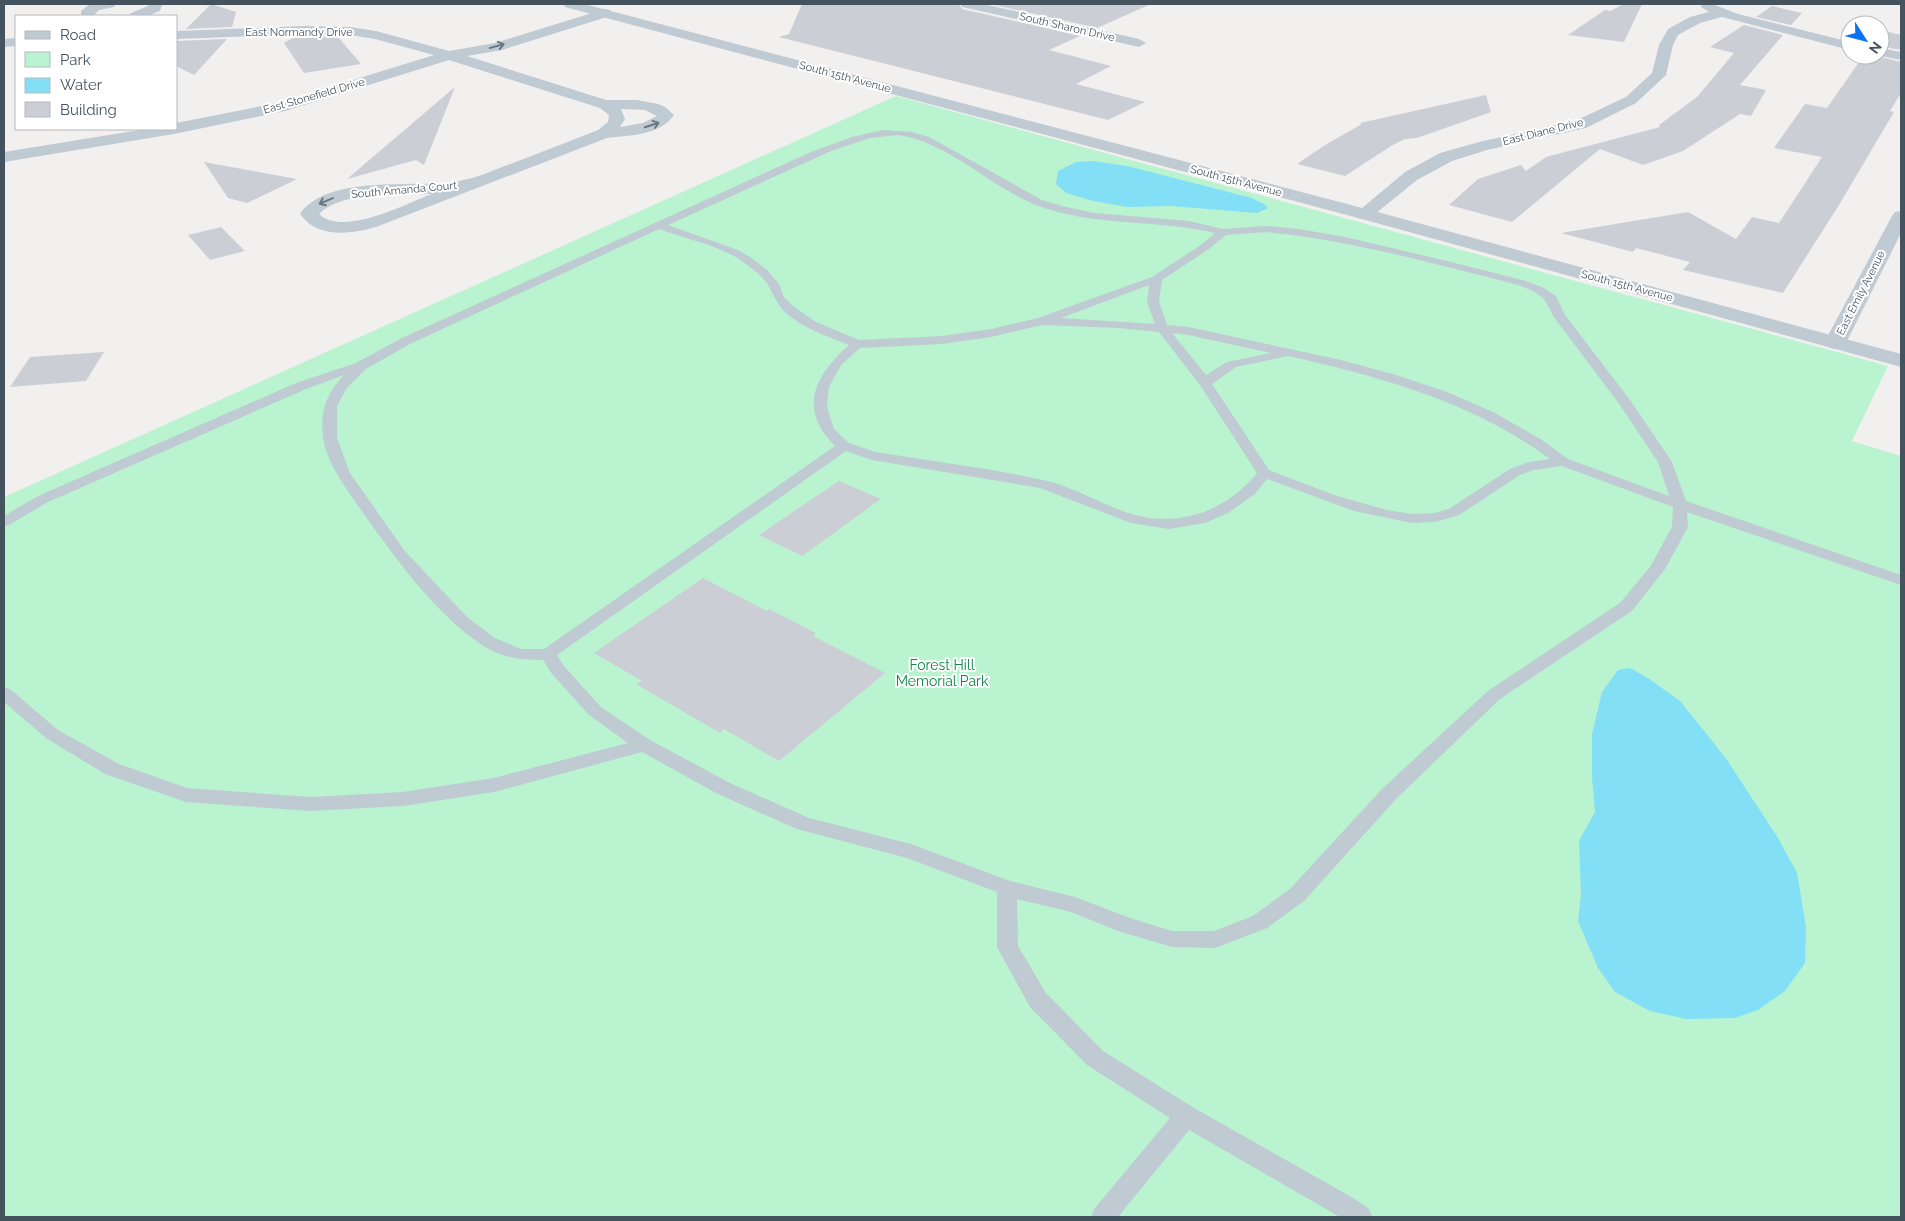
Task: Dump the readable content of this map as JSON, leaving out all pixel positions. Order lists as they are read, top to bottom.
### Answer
{
  "streets": {
    "street": [
      "South Sharon Drive",
      "East Normandy Drive",
      "South 15th Avenue",
      "East Stonefield Drive",
      "East Diane Drive",
      "South Amanda Court",
      "East Emily Avenue"
    ]
  },
  "crossings": [
    ["East Normandy Drive", "East Stonefield Drive"],
    ["East Normandy Drive", "South Amanda Court"],
    ["South 15th Avenue", "East Stonefield Drive"],
    ["South 15th Avenue", "East Diane Drive"],
    ["South 15th Avenue", "East Emily Avenue"],
    ["East Stonefield Drive", "South Amanda Court"]
  ],
  "parks": ["Forest Hill Memorial Park"],
  "legend": [
    "Road",
    "Park",
    "Water",
    "Building"
  ],
  "north": "bottom right"
}
